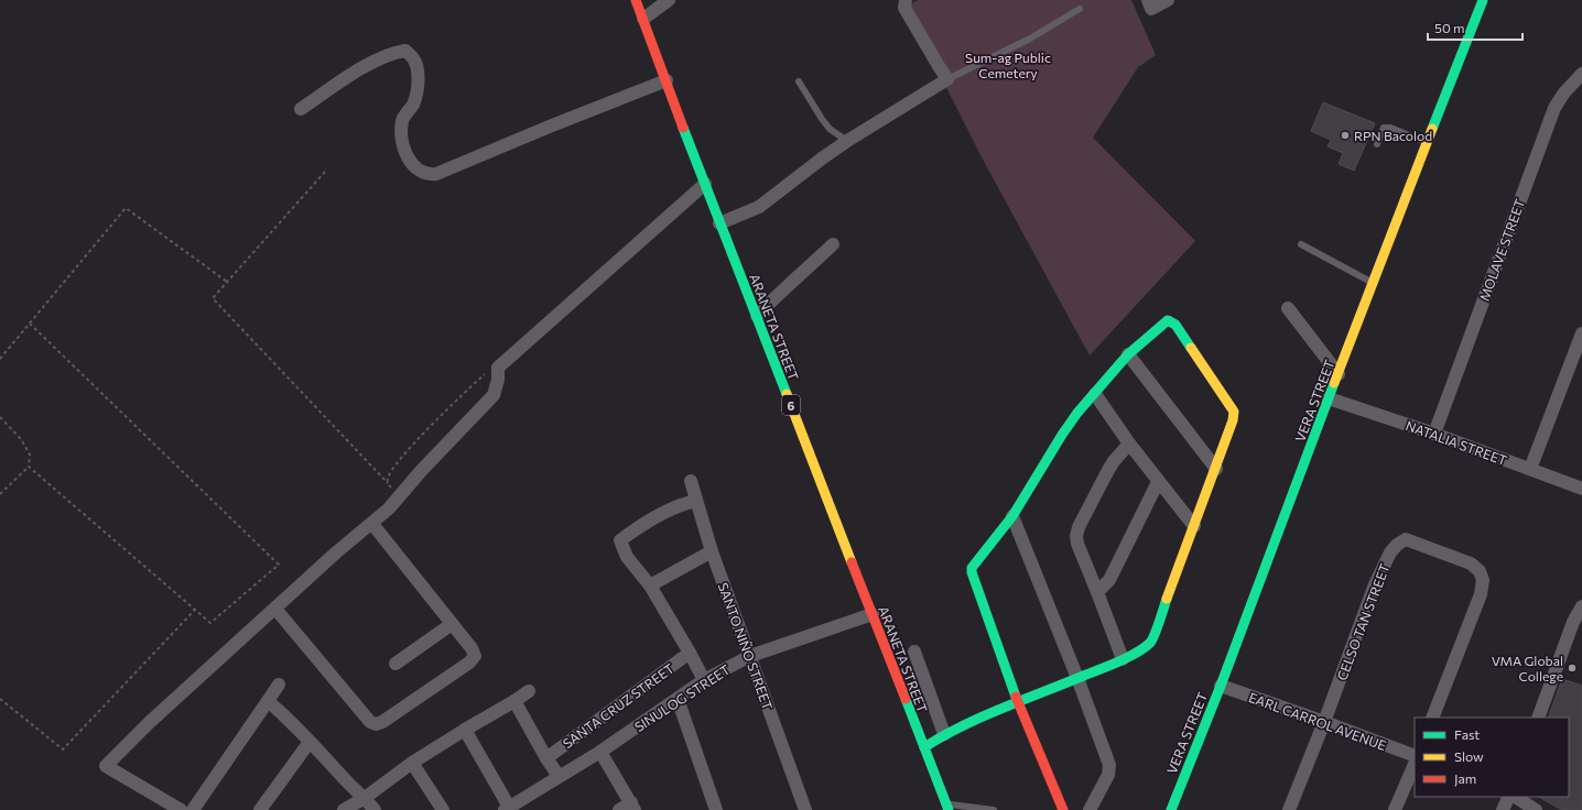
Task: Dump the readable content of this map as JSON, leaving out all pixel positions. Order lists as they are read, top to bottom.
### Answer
{
  "streets": {
    "main road": ["ARANETA STREET", "VERA STREET", "6"],
    "street": [
      "MOLAVE STREET",
      "NATALIA STREET",
      "CELSO TAN STREET",
      "SANTO NIÑO STREET",
      "SINULOG STREET",
      "SANTA CRUZ STREET",
      "EARL CARROL AVENUE"
    ]
  },
  "crossings": [
    ["MOLAVE STREET", "NATALIA STREET"],
    ["ARANETA STREET", "SINULOG STREET"],
    ["VERA STREET", "NATALIA STREET"],
    ["VERA STREET", "EARL CARROL AVENUE"],
    ["CELSO TAN STREET", "EARL CARROL AVENUE"],
    ["SANTO NIÑO STREET", "SINULOG STREET"]
  ],
  "parks": ["Sum-ag Public Cemetery"],
  "places": ["RPN Bacolod", "VMA Global College"],
  "legend": ["Fast", "Slow", "Jam"],
  "scale_bar": "50 m"
}
